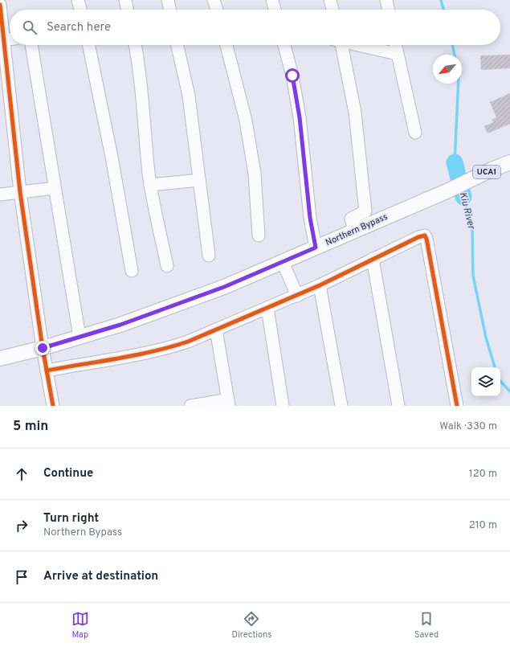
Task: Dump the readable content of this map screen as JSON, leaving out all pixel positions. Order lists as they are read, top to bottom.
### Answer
{
  "streets": {
    "main road": ["UCA1", "Northern Bypass"]
  },
  "water": ["Kiu River"],
  "north": "bottom left",
  "page": {
    "search": "Search here",
    "heading": ["5 min", "Walk · 330 m"],
    "list": [
      ["Continue", "120 m"],
      ["Turn right", "Northern Bypass", "210 m"],
      "Arrive at destination"
    ],
    "nav": ["Map", "Directions", "Saved"]
  }
}
